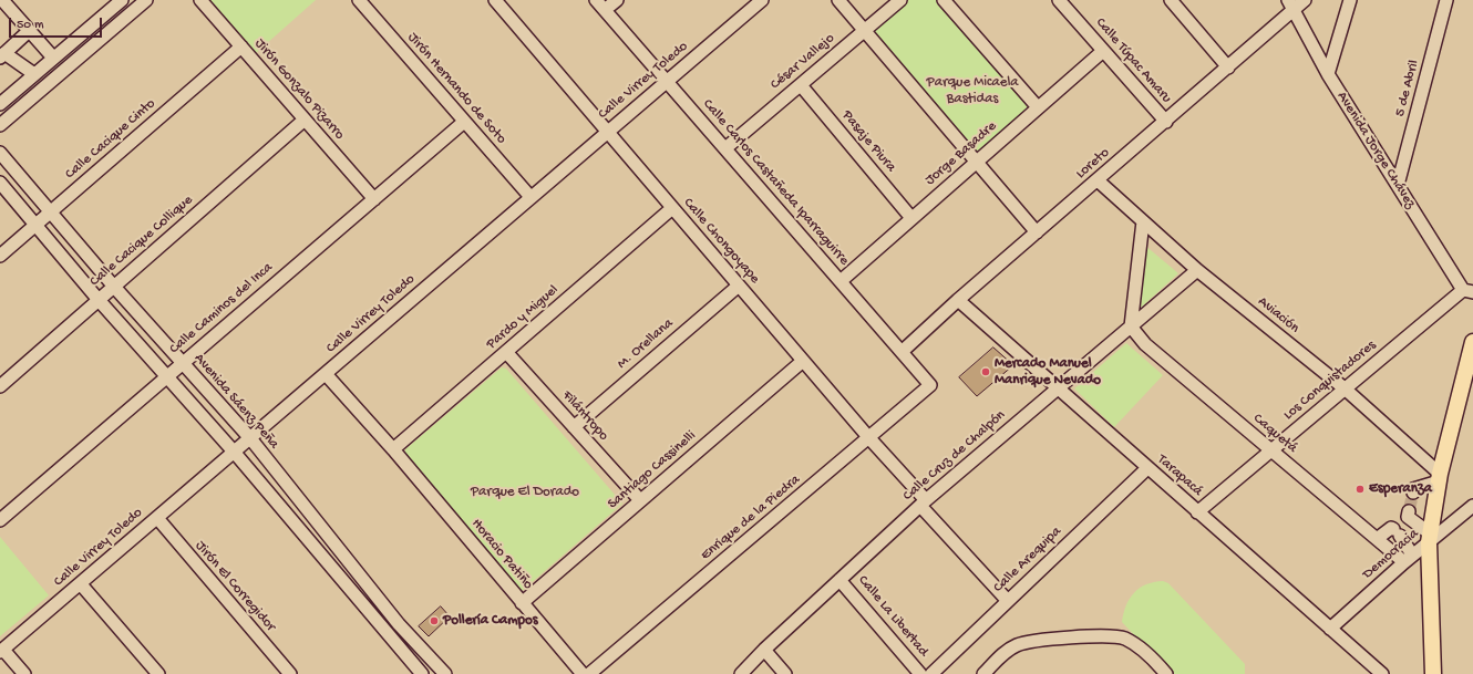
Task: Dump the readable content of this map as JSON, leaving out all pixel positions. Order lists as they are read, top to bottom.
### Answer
{
  "streets": {
    "street": [
      "Calle Túpac Amaru",
      "César Vallejo",
      "Calle Virrey Toledo",
      "Jirón Hernando de Soto",
      "5 de Abril",
      "Jirón Gonzalo Pizarro",
      "Calle Cacique Cinto",
      "Pasaje Piura",
      "Avenida Jorge Chávez",
      "Jorge Basadre",
      "Loreto",
      "Calle Carlos Castañeda Iparraguirre",
      "Calle Cacique Collique",
      "Calle Chongoyape",
      "Calle Caminos del Inca",
      "Aviación",
      "Pardo y Miguel",
      "M. Orellana",
      "Los Conquistadores",
      "Avenida Sáenz Peña",
      "Filántropo",
      "Caquetá",
      "Calle Cruz de Chalpón",
      "Santiago Cassinelli",
      "Tarapacá",
      "Enrique de la Piedra",
      "Horacio Patiño",
      "Democracia",
      "Calle Arequipa",
      "Jirón El Corregidor",
      "Calle La Libertad"
    ]
  },
  "crossings": [
    ["Calle Túpac Amaru", "Jorge Basadre"],
    ["Calle Túpac Amaru", "Loreto"],
    ["César Vallejo", "Pasaje Piura"],
    ["César Vallejo", "Calle Carlos Castañeda Iparraguirre"],
    ["Calle Virrey Toledo", "Jirón Hernando de Soto"],
    ["Calle Virrey Toledo", "Calle Carlos Castañeda Iparraguirre"],
    ["Calle Virrey Toledo", "Calle Chongoyape"],
    ["Calle Virrey Toledo", "Avenida Sáenz Peña"],
    ["Calle Virrey Toledo", "Horacio Patiño"],
    ["Calle Virrey Toledo", "Jirón El Corregidor"],
    ["Jirón Hernando de Soto", "Calle Caminos del Inca"],
    ["5 de Abril", "Avenida Jorge Chávez"],
    ["Jirón Gonzalo Pizarro", "Calle Cacique Cinto"],
    ["Jirón Gonzalo Pizarro", "Calle Cacique Collique"],
    ["Jirón Gonzalo Pizarro", "Calle Caminos del Inca"],
    ["Calle Cacique Cinto", "Avenida Sáenz Peña"],
    ["Pasaje Piura", "Jorge Basadre"],
    ["Avenida Jorge Chávez", "Loreto"],
    ["Avenida Jorge Chávez", "Los Conquistadores"],
    ["Jorge Basadre", "Calle Carlos Castañeda Iparraguirre"],
    ["Loreto", "Calle Carlos Castañeda Iparraguirre"],
    ["Loreto", "Aviación"],
    ["Loreto", "Tarapacá"],
    ["Calle Carlos Castañeda Iparraguirre", "Enrique de la Piedra"],
    ["Calle Cacique Collique", "Avenida Sáenz Peña"],
    ["Calle Chongoyape", "Pardo y Miguel"],
    ["Calle Chongoyape", "M. Orellana"],
    ["Calle Chongoyape", "Calle Cruz de Chalpón"],
    ["Calle Chongoyape", "Santiago Cassinelli"],
    ["Calle Chongoyape", "Enrique de la Piedra"],
    ["Calle Chongoyape", "Calle Arequipa"],
    ["Calle Caminos del Inca", "Avenida Sáenz Peña"],
    ["Aviación", "Los Conquistadores"],
    ["Aviación", "Calle Cruz de Chalpón"],
    ["Pardo y Miguel", "Filántropo"],
    ["Pardo y Miguel", "Horacio Patiño"],
    ["M. Orellana", "Filántropo"],
    ["Los Conquistadores", "Caquetá"],
    ["Los Conquistadores", "Tarapacá"],
    ["Filántropo", "Santiago Cassinelli"],
    ["Caquetá", "Calle Cruz de Chalpón"],
    ["Caquetá", "Democracia"],
    ["Calle Cruz de Chalpón", "Tarapacá"],
    ["Calle Cruz de Chalpón", "Calle La Libertad"],
    ["Santiago Cassinelli", "Horacio Patiño"],
    ["Tarapacá", "Democracia"],
    ["Tarapacá", "Calle Arequipa"]
  ],
  "parks": ["Parque Micaela Bastidas", "Parque El Dorado"],
  "places": ["Mercado Manuel Manrique Nevado", "Esperanza", "Pollería Campos"],
  "scale_bar": "50 m"
}
